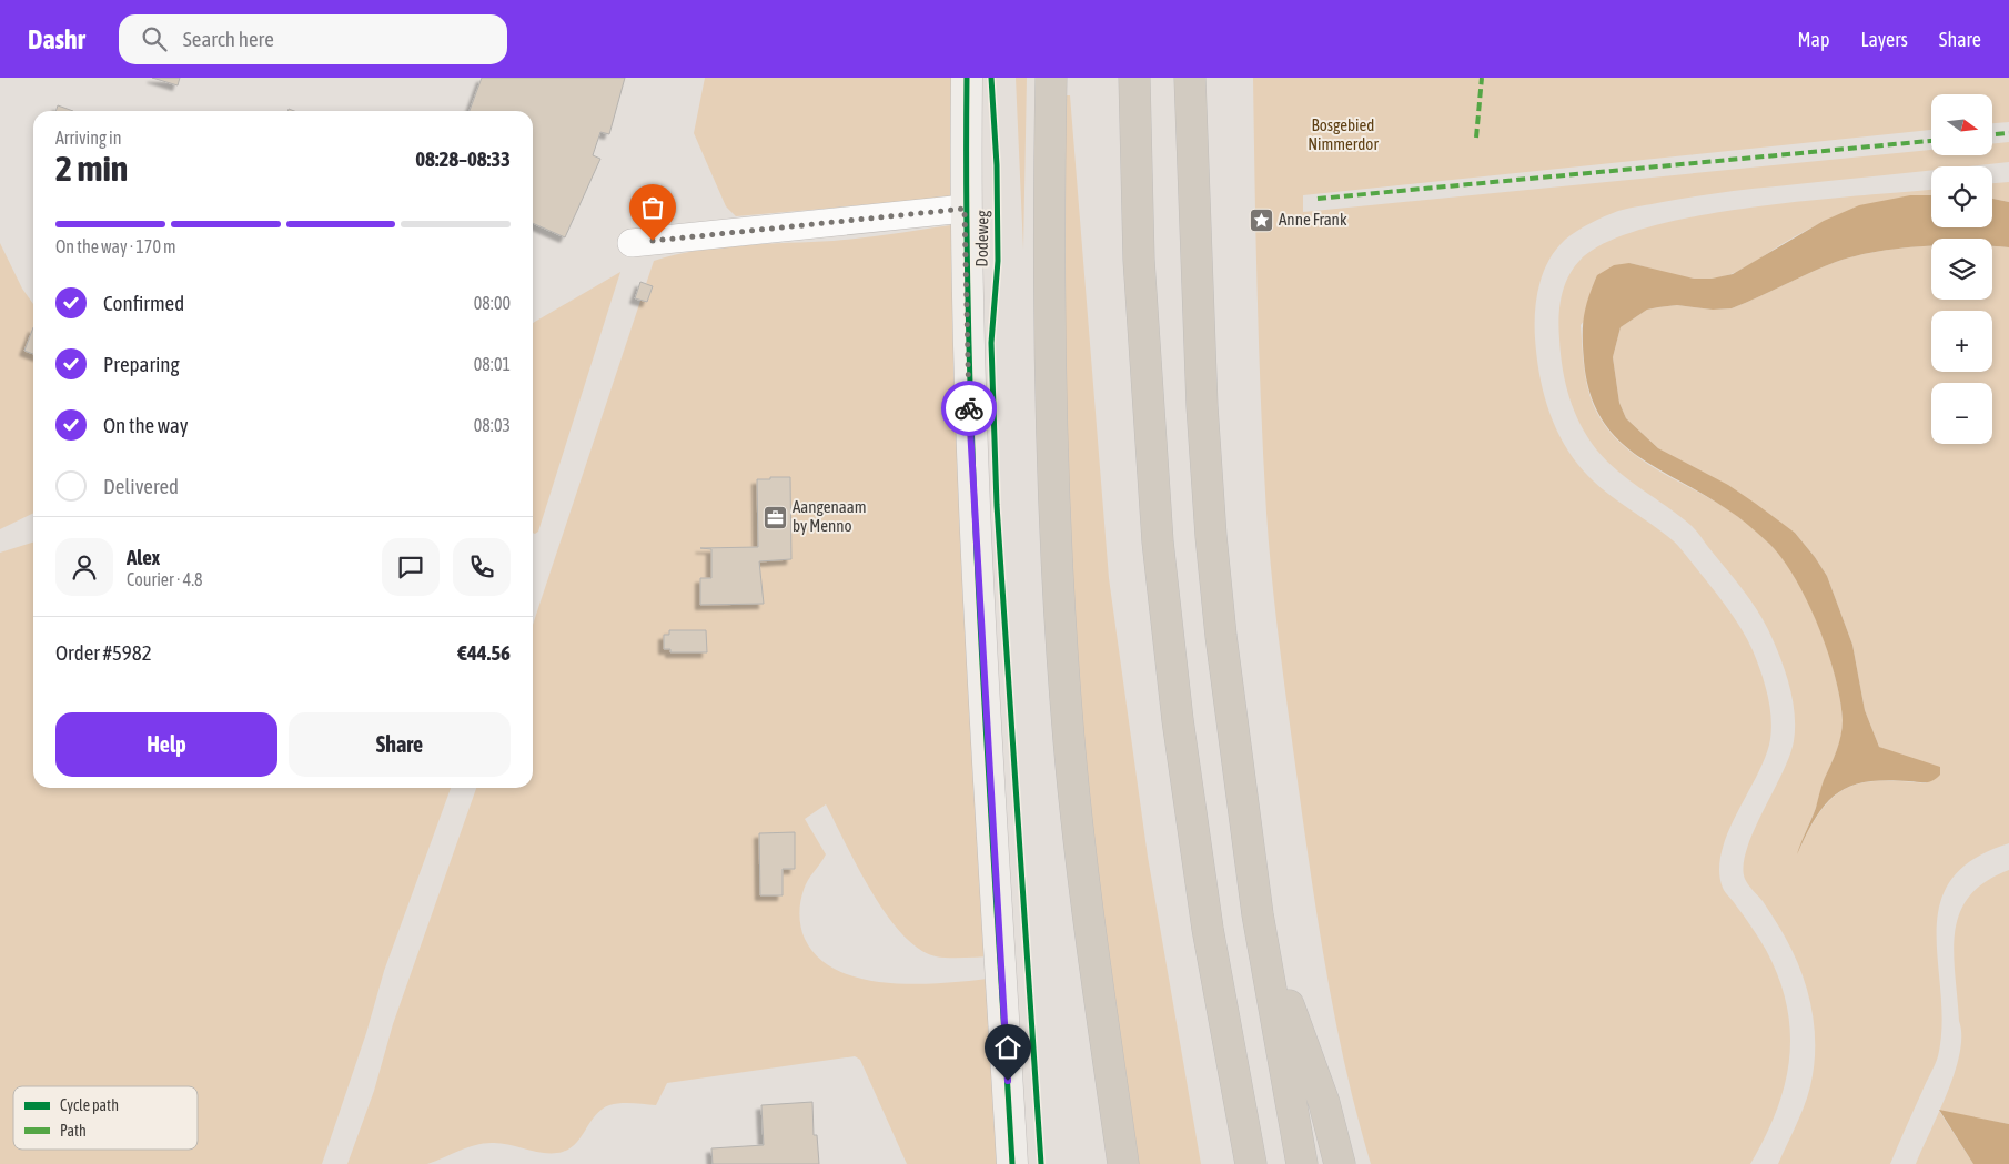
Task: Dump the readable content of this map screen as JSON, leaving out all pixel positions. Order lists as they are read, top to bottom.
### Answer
{
  "streets": {
    "street": ["Dodeweg"]
  },
  "parks": ["Bosgebied Nimmerdor"],
  "places": {
    "place": ["Anne Frank"],
    "office": ["Aangenaam by Menno"]
  },
  "legend": ["Cycle path", "Path"],
  "north": "right",
  "page": {
    "header": "Dashr",
    "search": "Search here",
    "nav": ["Map", "Layers", "Share"],
    "map_buttons": ["+", "−"],
    "heading": ["2 min", "Arriving in", "08:28–08:33"],
    "panel": [
      "Alex",
      "Courier · 4.8",
      "Order #5982",
      "€44.56"
    ],
    "bar": "On the way · 170 m",
    "list": [
      ["Confirmed", "08:00"],
      ["Preparing", "08:01"],
      ["On the way", "08:03"],
      "Delivered"
    ],
    "buttons": ["Help", "Share"]
  }
}
